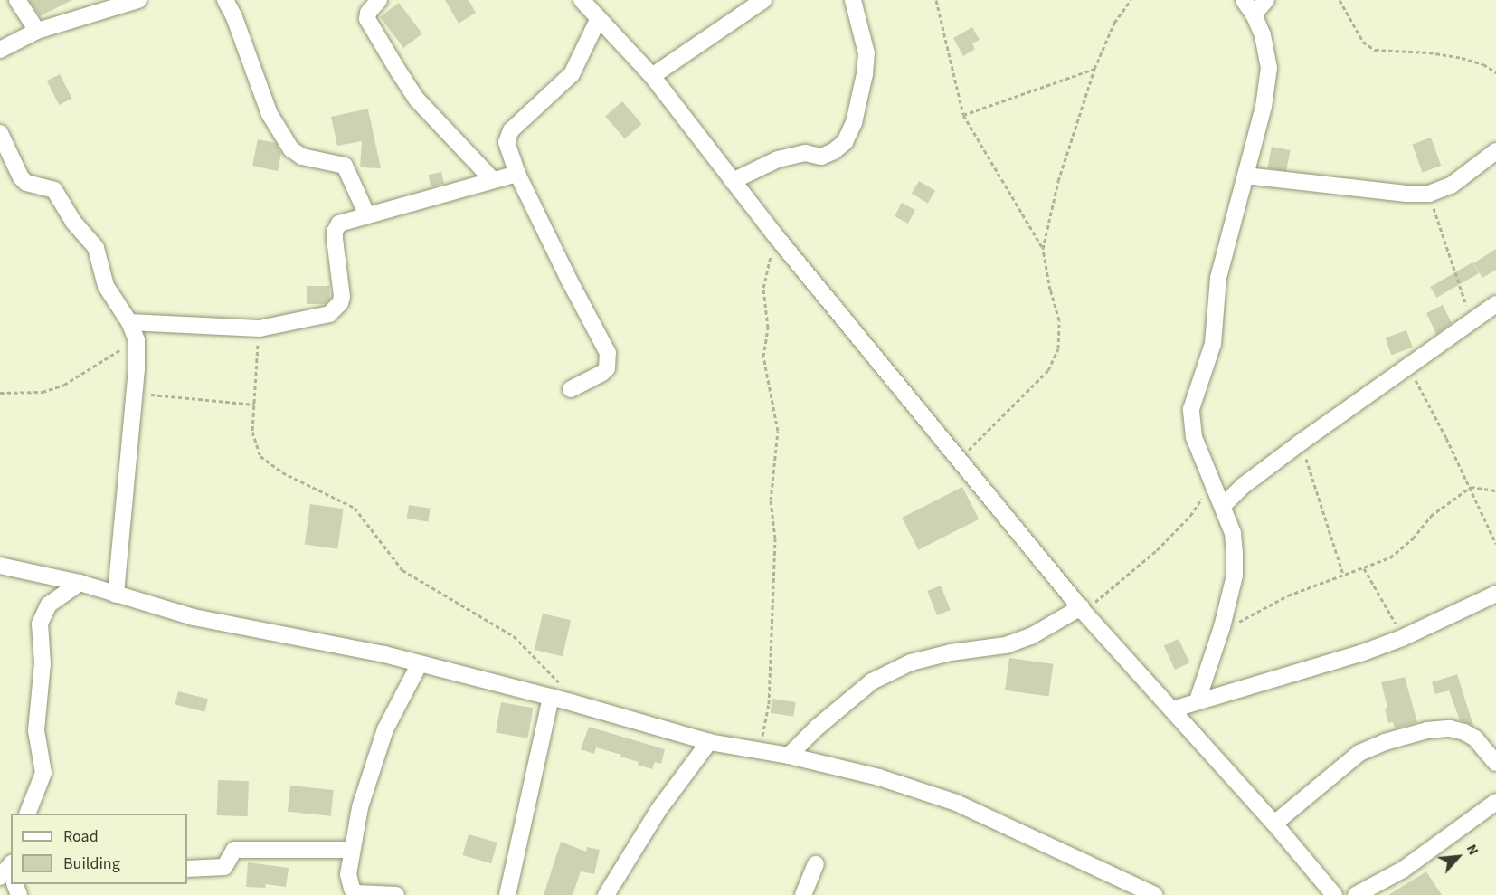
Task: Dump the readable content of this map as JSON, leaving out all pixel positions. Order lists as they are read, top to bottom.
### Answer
{
  "legend": ["Road", "Building"],
  "north": "top right"
}
